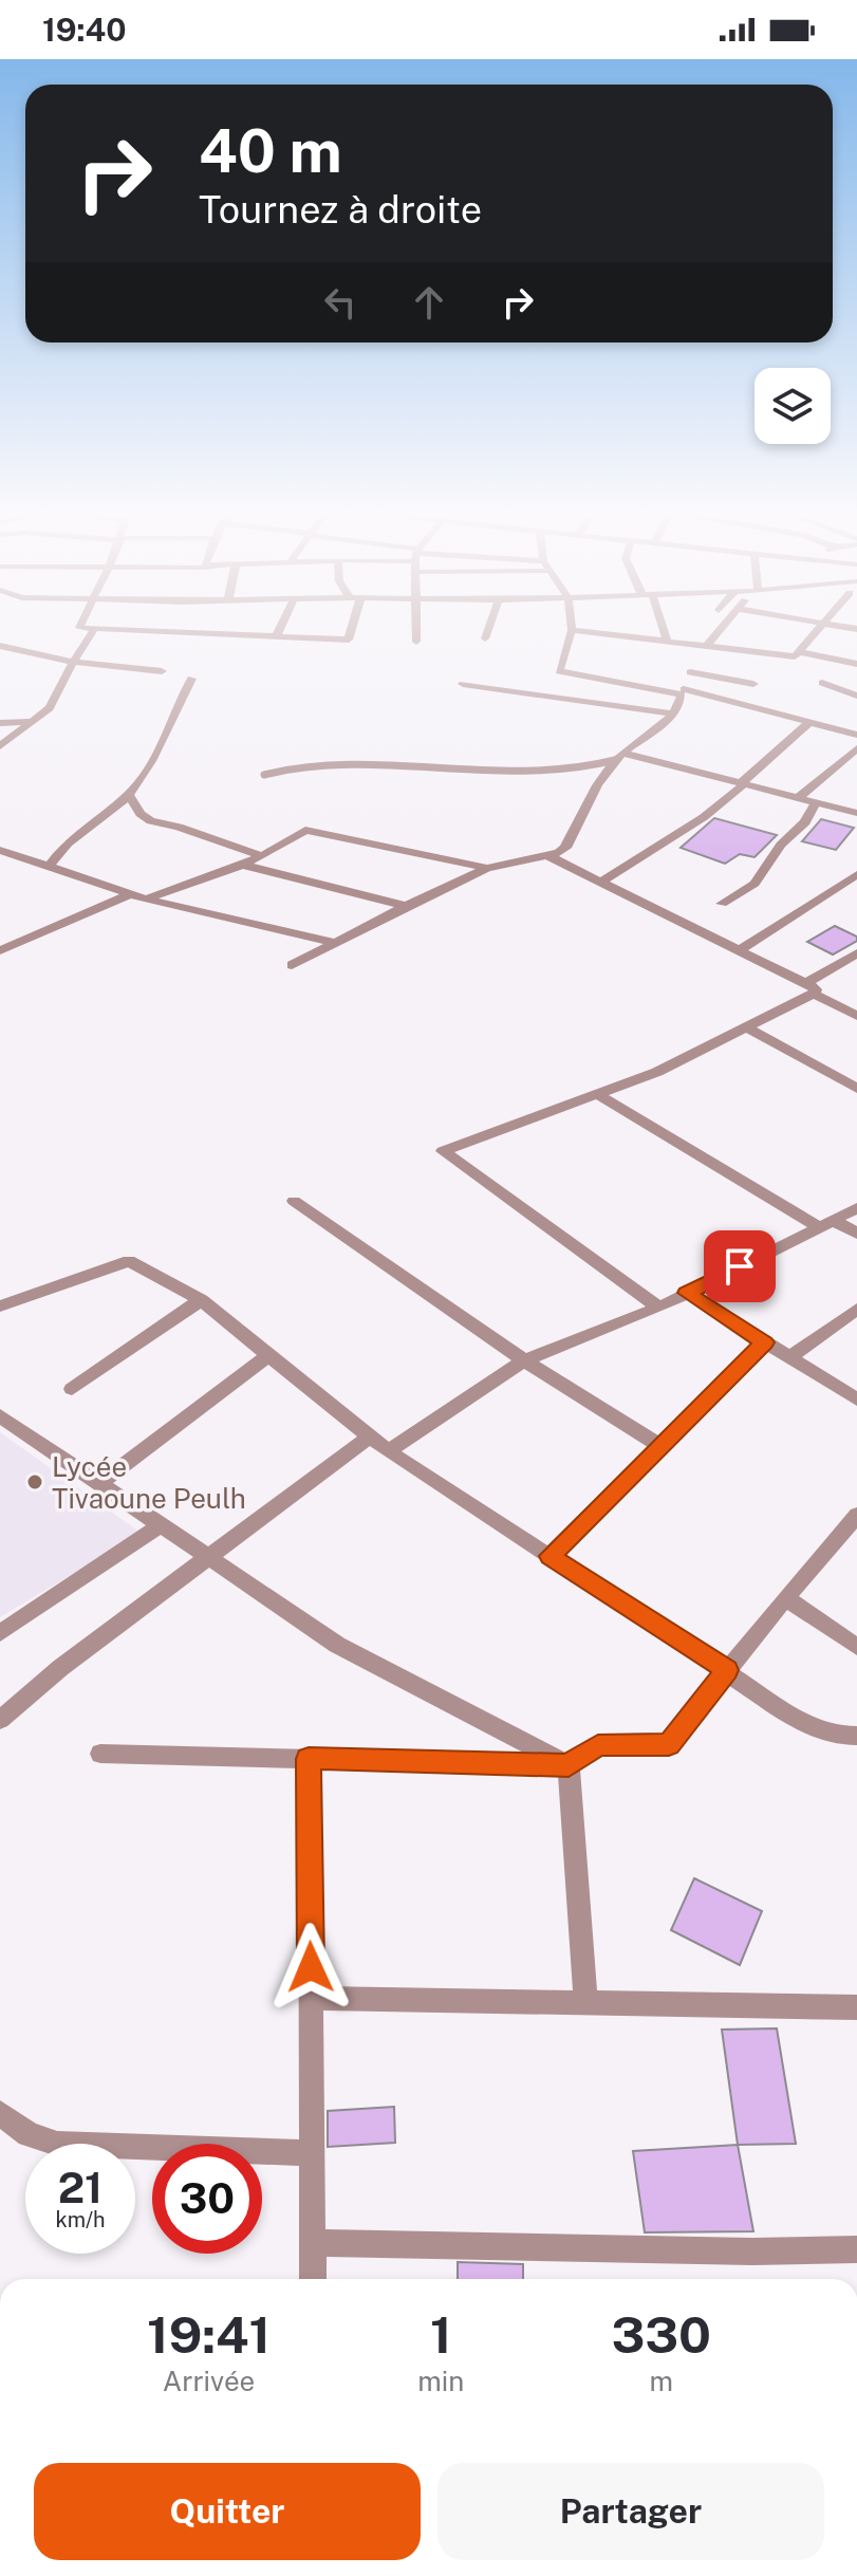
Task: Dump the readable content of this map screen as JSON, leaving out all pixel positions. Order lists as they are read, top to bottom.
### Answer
{
  "places": ["Lycée Tivaoune Peulh"],
  "page": {
    "status": "19:40",
    "turn": ["40 m", "Tournez à droite"],
    "speed": "21 km/h",
    "limit": "30",
    "eta": [
      "19:41",
      "Arrivée",
      "1",
      "min",
      "330",
      "m"
    ],
    "buttons": ["Quitter", "Partager"]
  }
}
